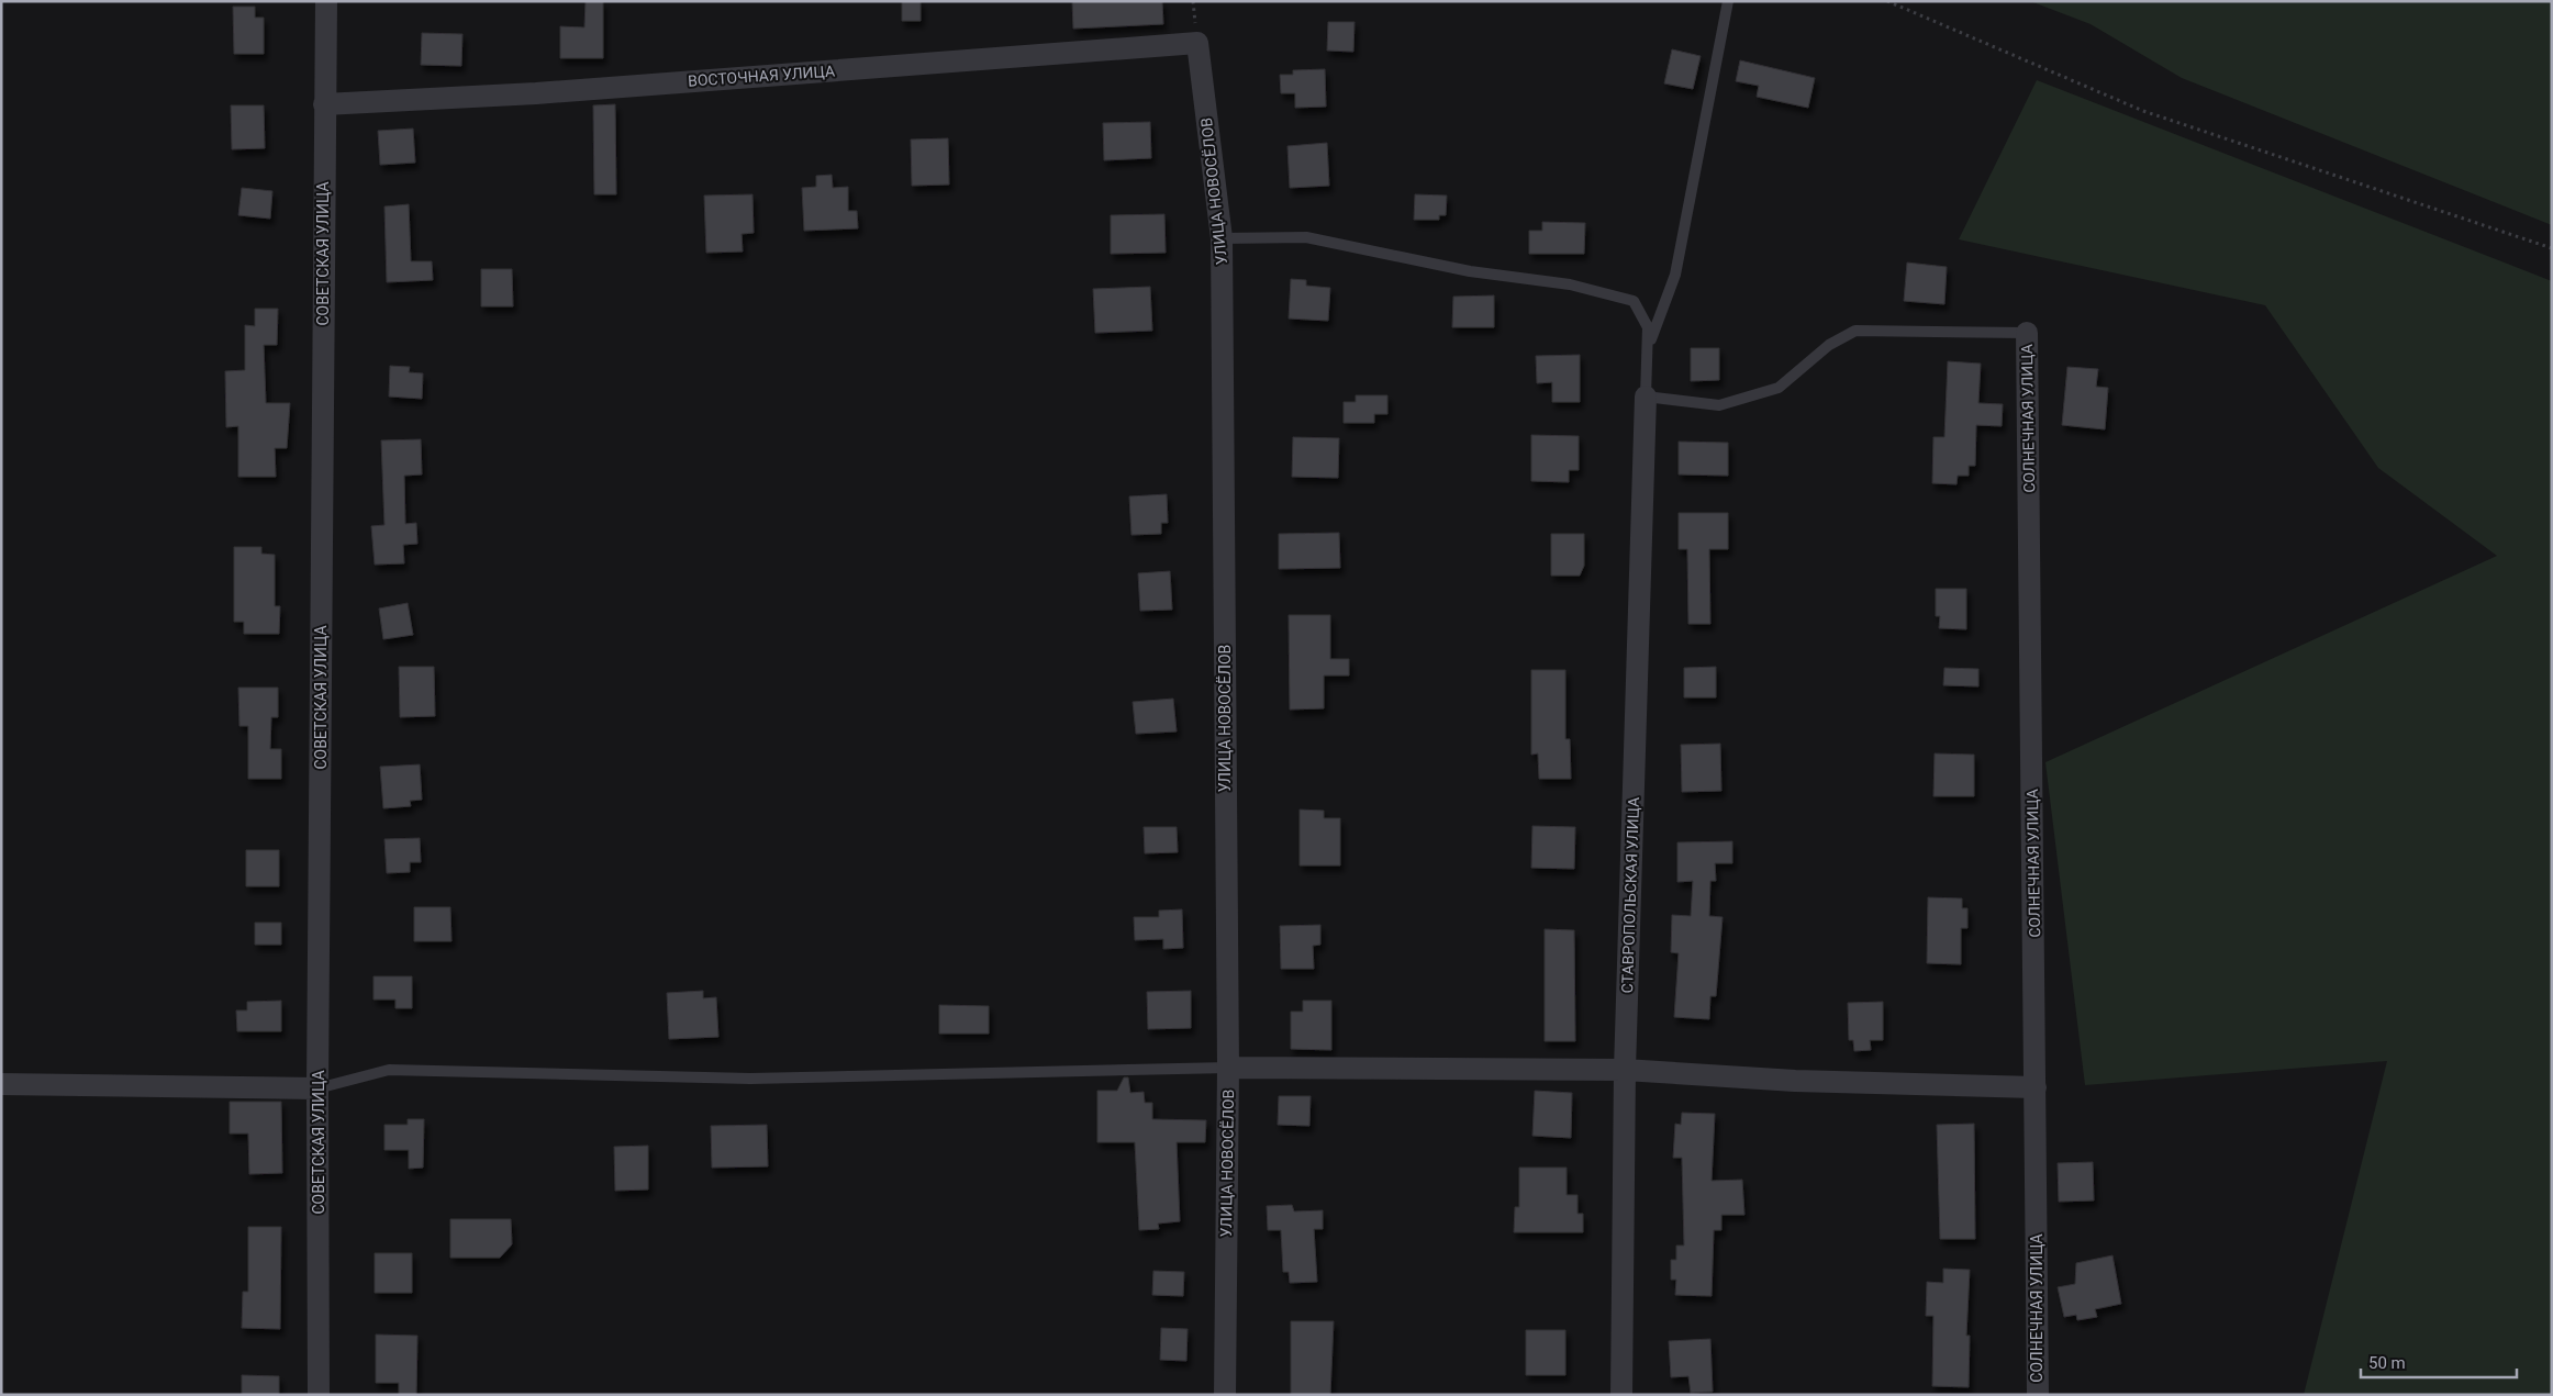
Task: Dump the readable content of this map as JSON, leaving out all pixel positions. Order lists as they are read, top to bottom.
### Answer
{
  "streets": {
    "street": [
      "ВОСТОЧНАЯ УЛИЦА",
      "УЛИЦА НОВОСЁЛОВ",
      "СОВЕТСКАЯ УЛИЦА",
      "СОЛНЕЧНАЯ УЛИЦА",
      "СТАВРОПОЛЬСКАЯ УЛИЦА"
    ]
  },
  "crossings": [
    ["ВОСТОЧНАЯ УЛИЦА", "УЛИЦА НОВОСЁЛОВ"],
    ["ВОСТОЧНАЯ УЛИЦА", "СОВЕТСКАЯ УЛИЦА"]
  ],
  "scale_bar": "50 m"
}
